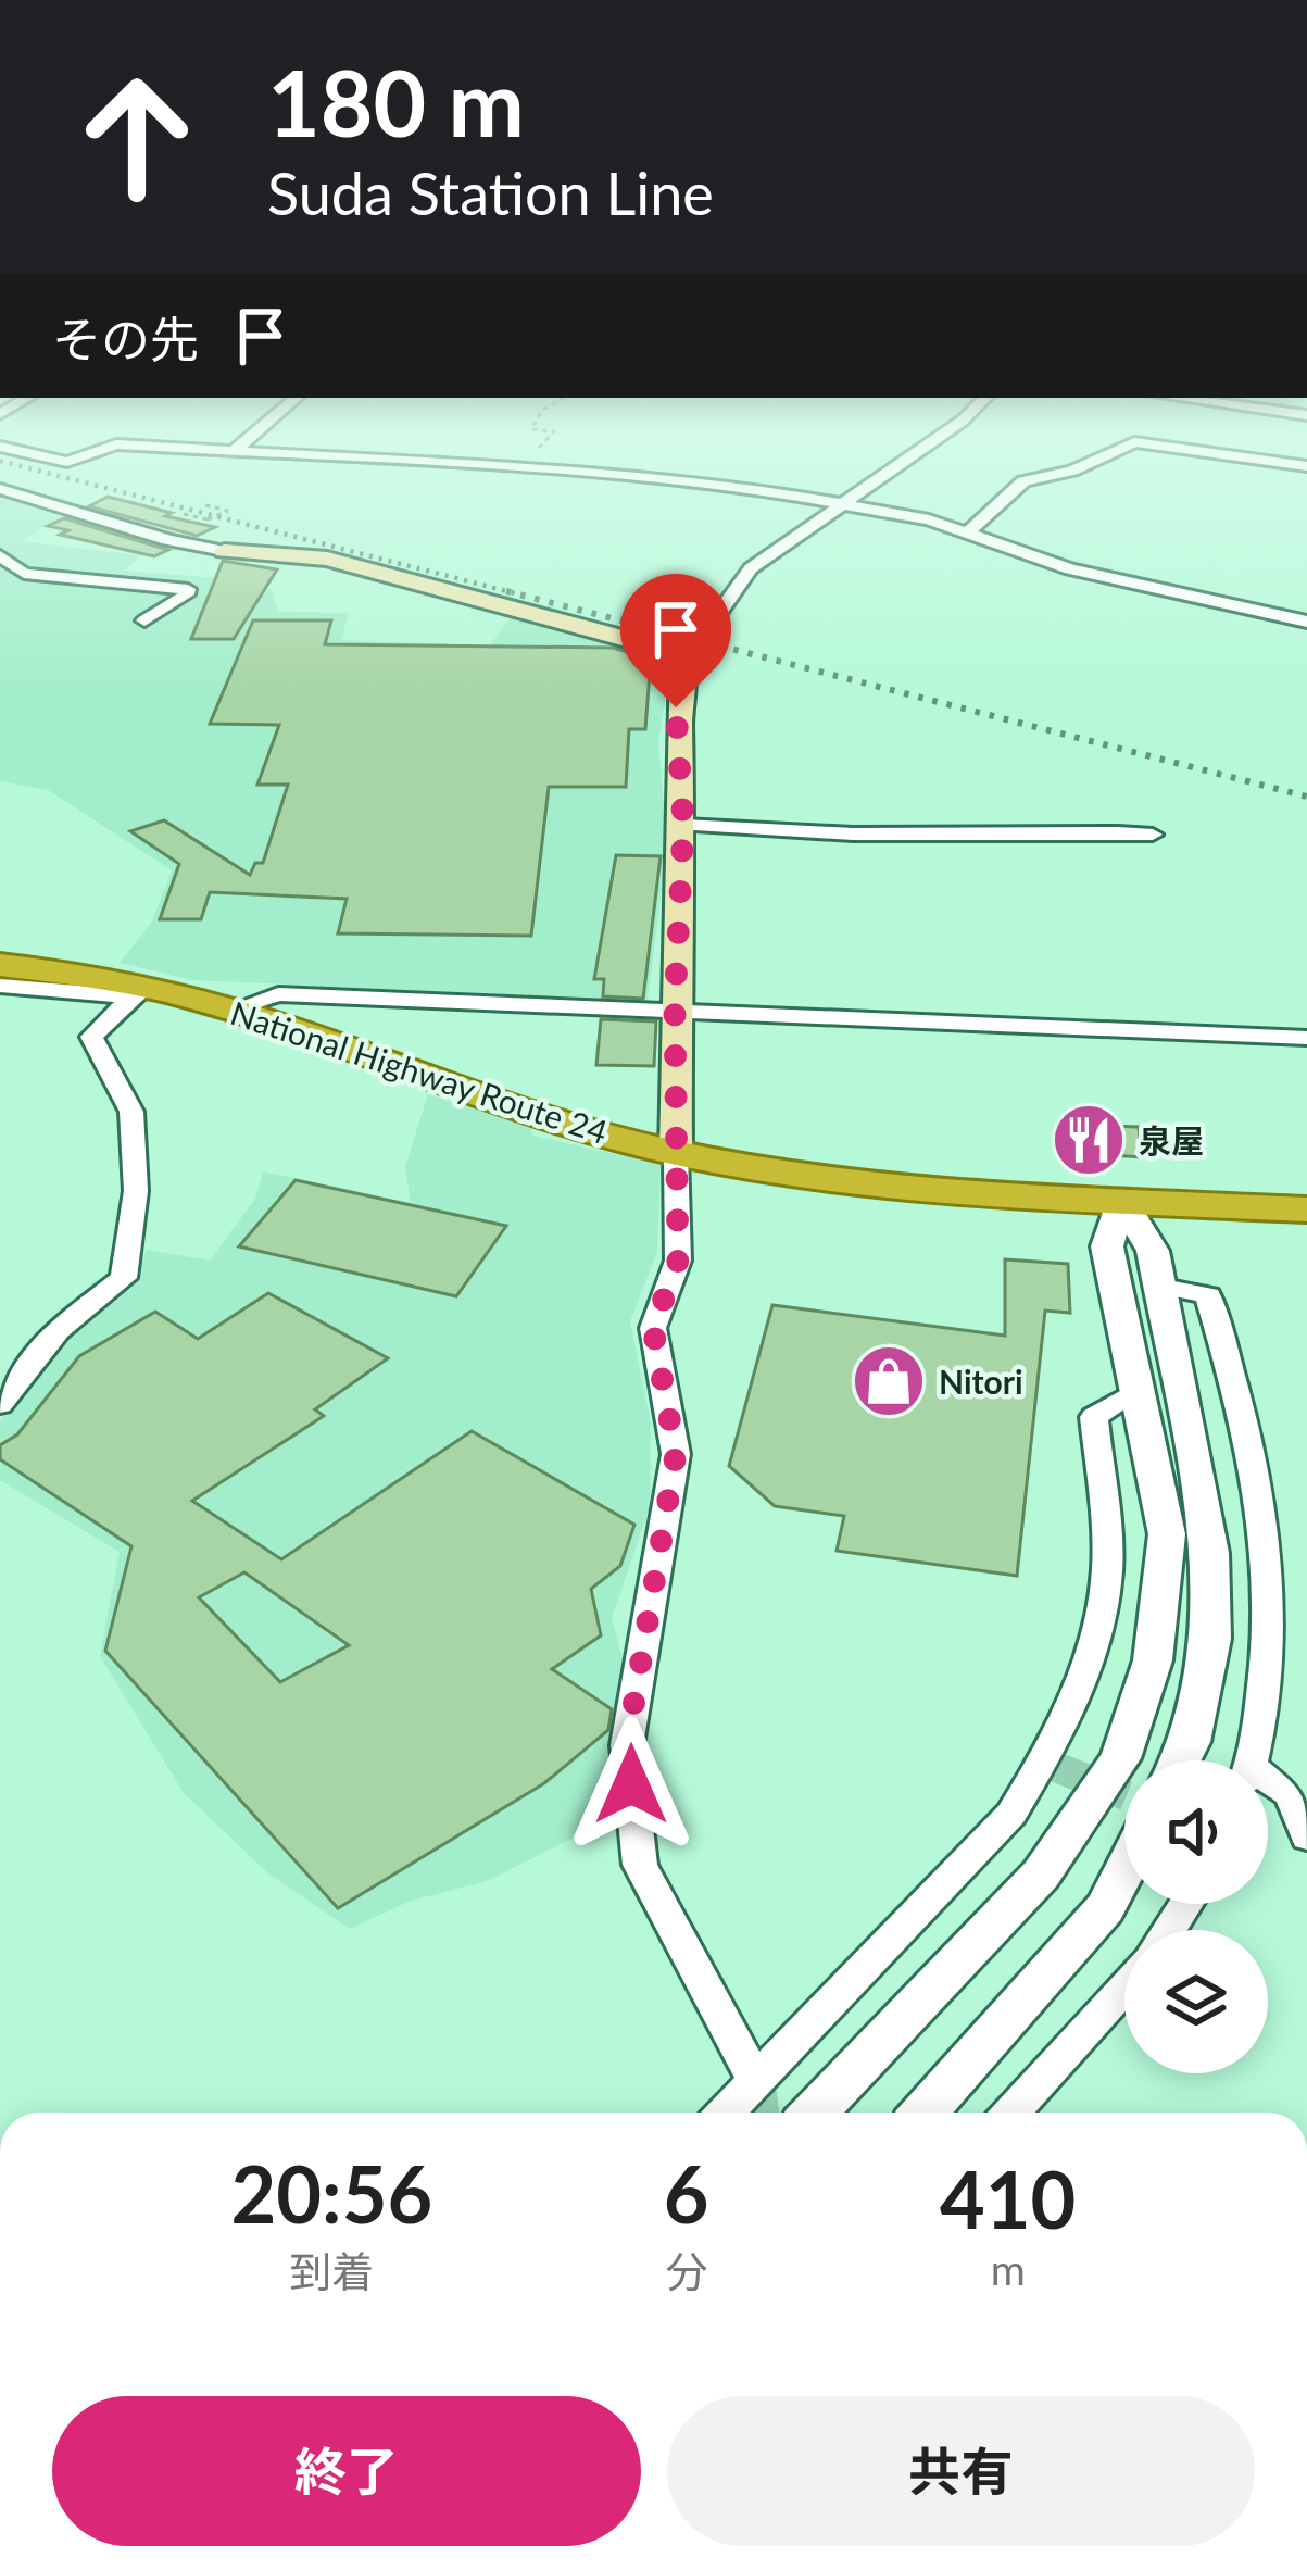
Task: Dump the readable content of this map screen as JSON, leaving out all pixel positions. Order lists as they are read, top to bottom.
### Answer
{
  "streets": {
    "highway": ["National Highway Route 24"]
  },
  "places": {
    "restaurant": ["泉屋"],
    "shop": ["Nitori"]
  },
  "page": {
    "turn": ["180 m", "Suda Station Line"],
    "then": "その先",
    "eta": [
      "20:56",
      "到着",
      "6",
      "分",
      "410",
      "m"
    ],
    "buttons": ["終了", "共有"]
  }
}
